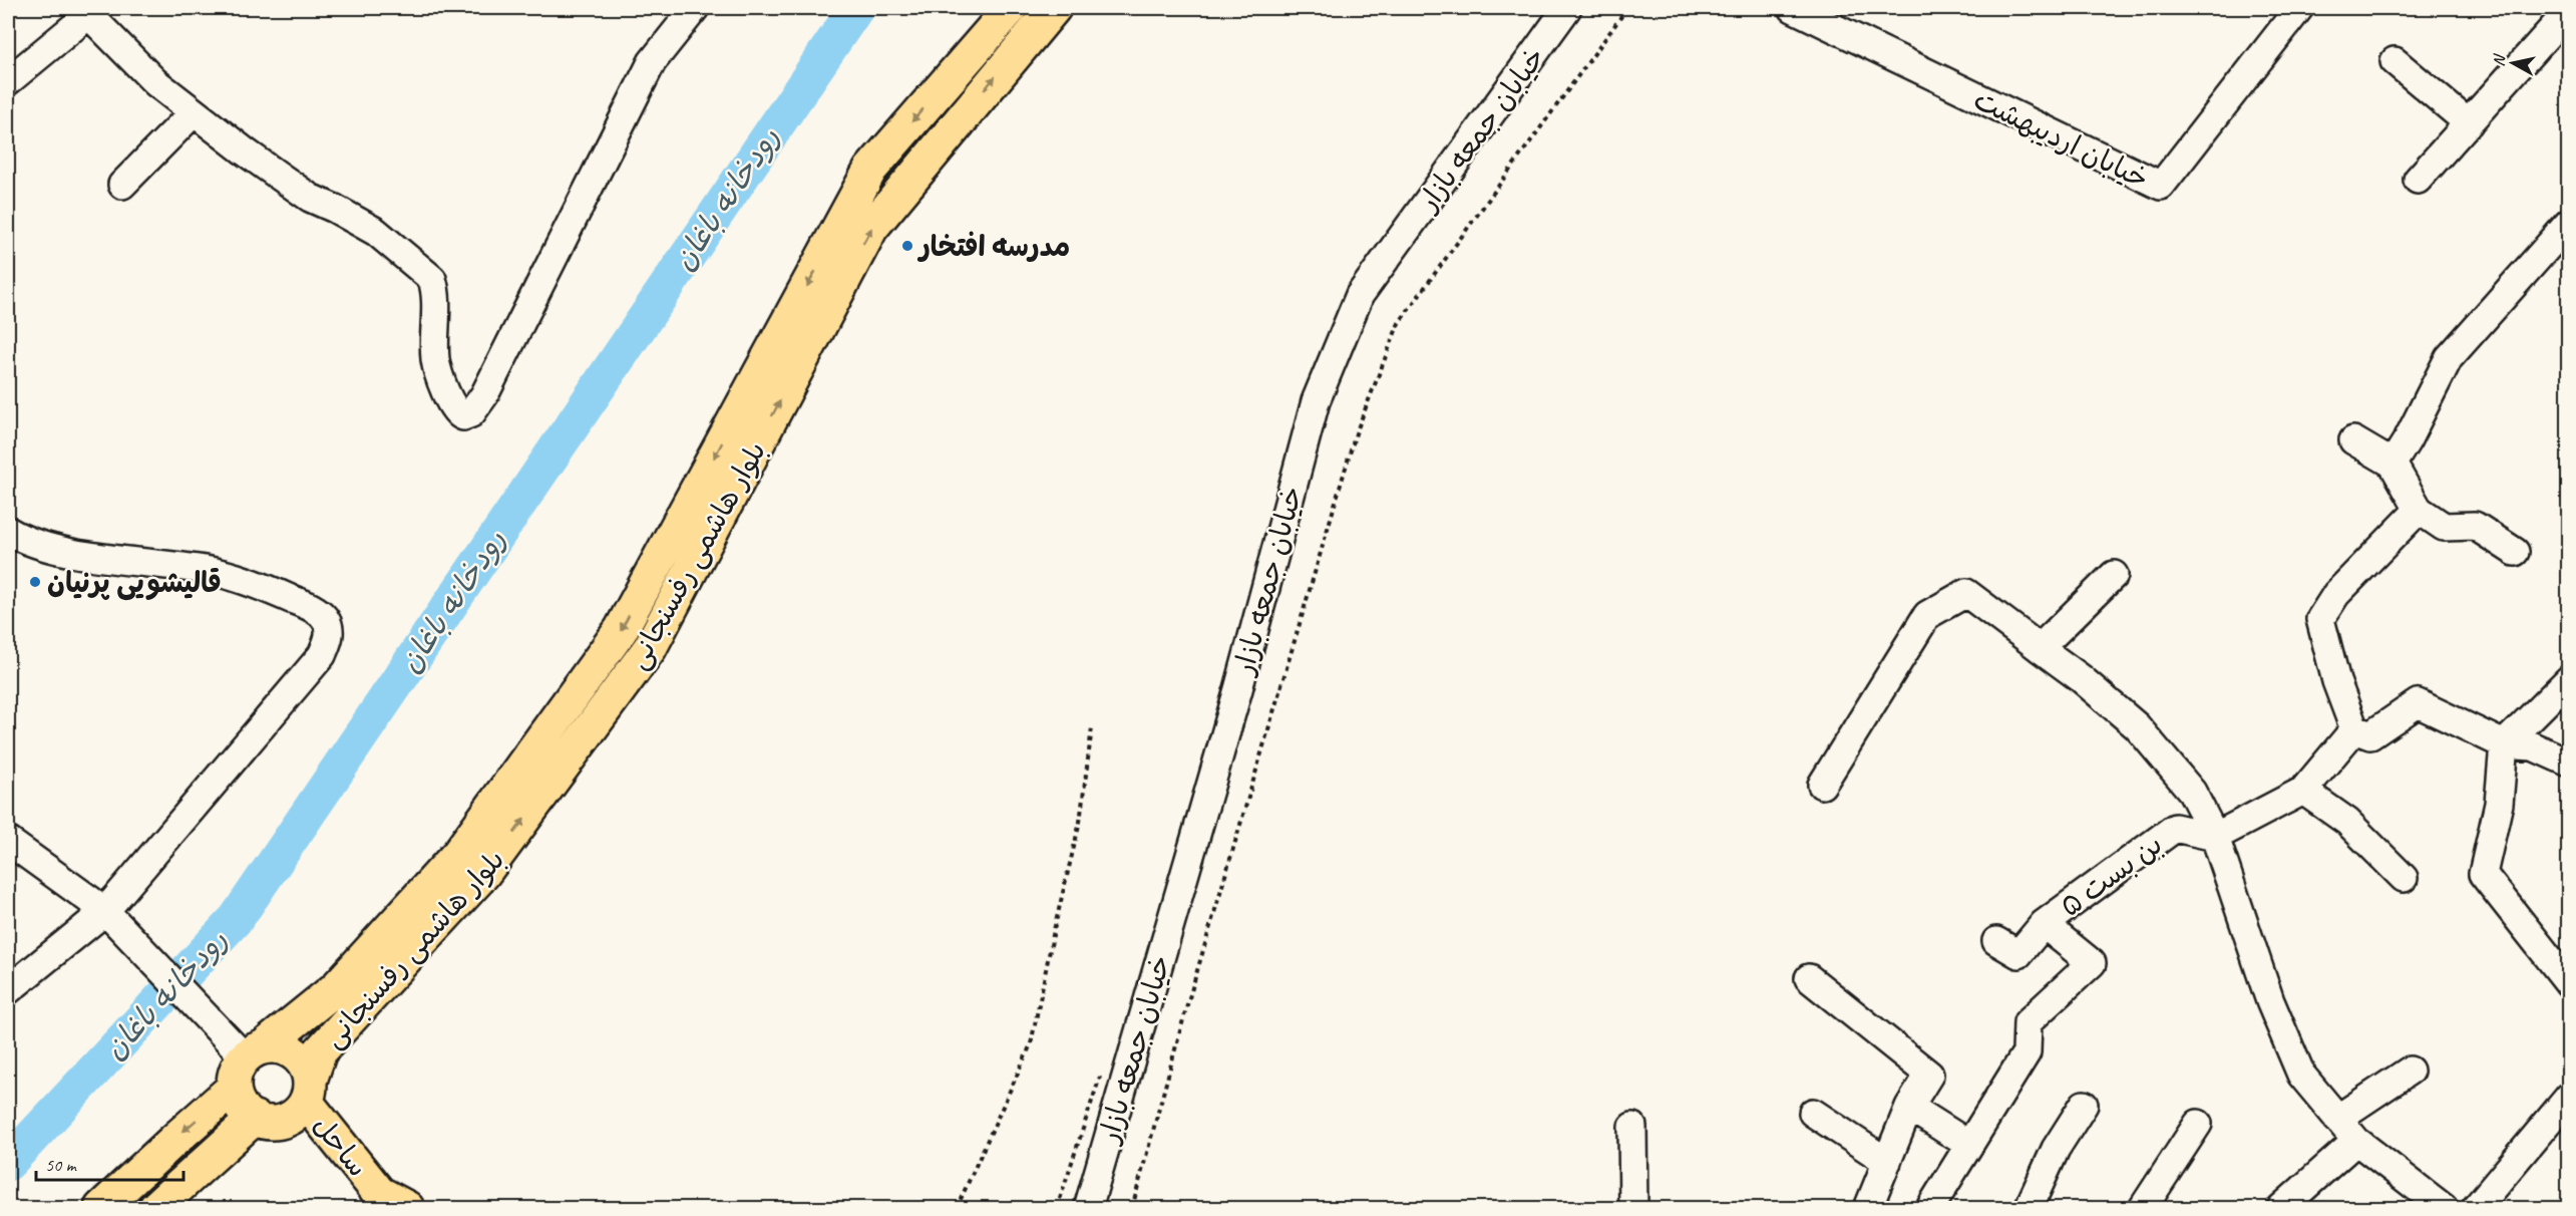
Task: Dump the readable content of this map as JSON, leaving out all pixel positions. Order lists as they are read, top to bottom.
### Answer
{
  "streets": {
    "main road": ["بلوار هاشمی رفسنجانی", "ساحل"],
    "street": ["خیابان جمعه بازار", "خیابان اردیبهشت", "بن بست ۵"]
  },
  "crossings": [
    ["بلوار هاشمی رفسنجانی", "ساحل"]
  ],
  "water": ["رودخانه باغان"],
  "places": ["مدرسه افتخار", "قالیشویی پرنیان"],
  "scale_bar": "50 m",
  "north": "left"
}
